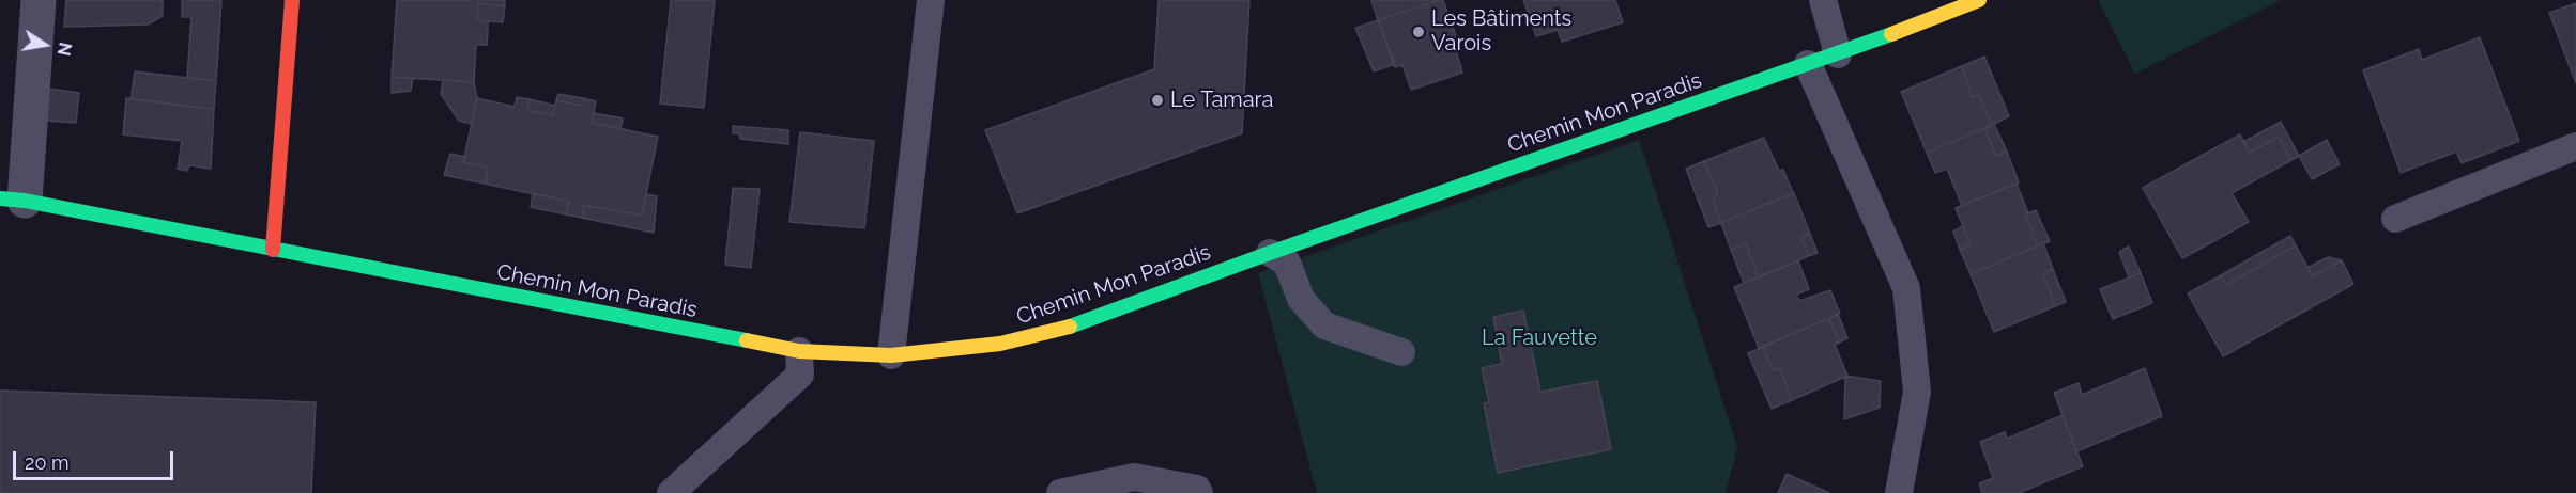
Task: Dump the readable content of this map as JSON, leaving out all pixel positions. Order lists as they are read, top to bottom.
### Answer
{
  "streets": {
    "street": ["Chemin Mon Paradis"]
  },
  "parks": ["La Fauvette"],
  "places": ["Les Bâtiments Varois", "Le Tamara"],
  "scale_bar": "20 m",
  "north": "right"
}
